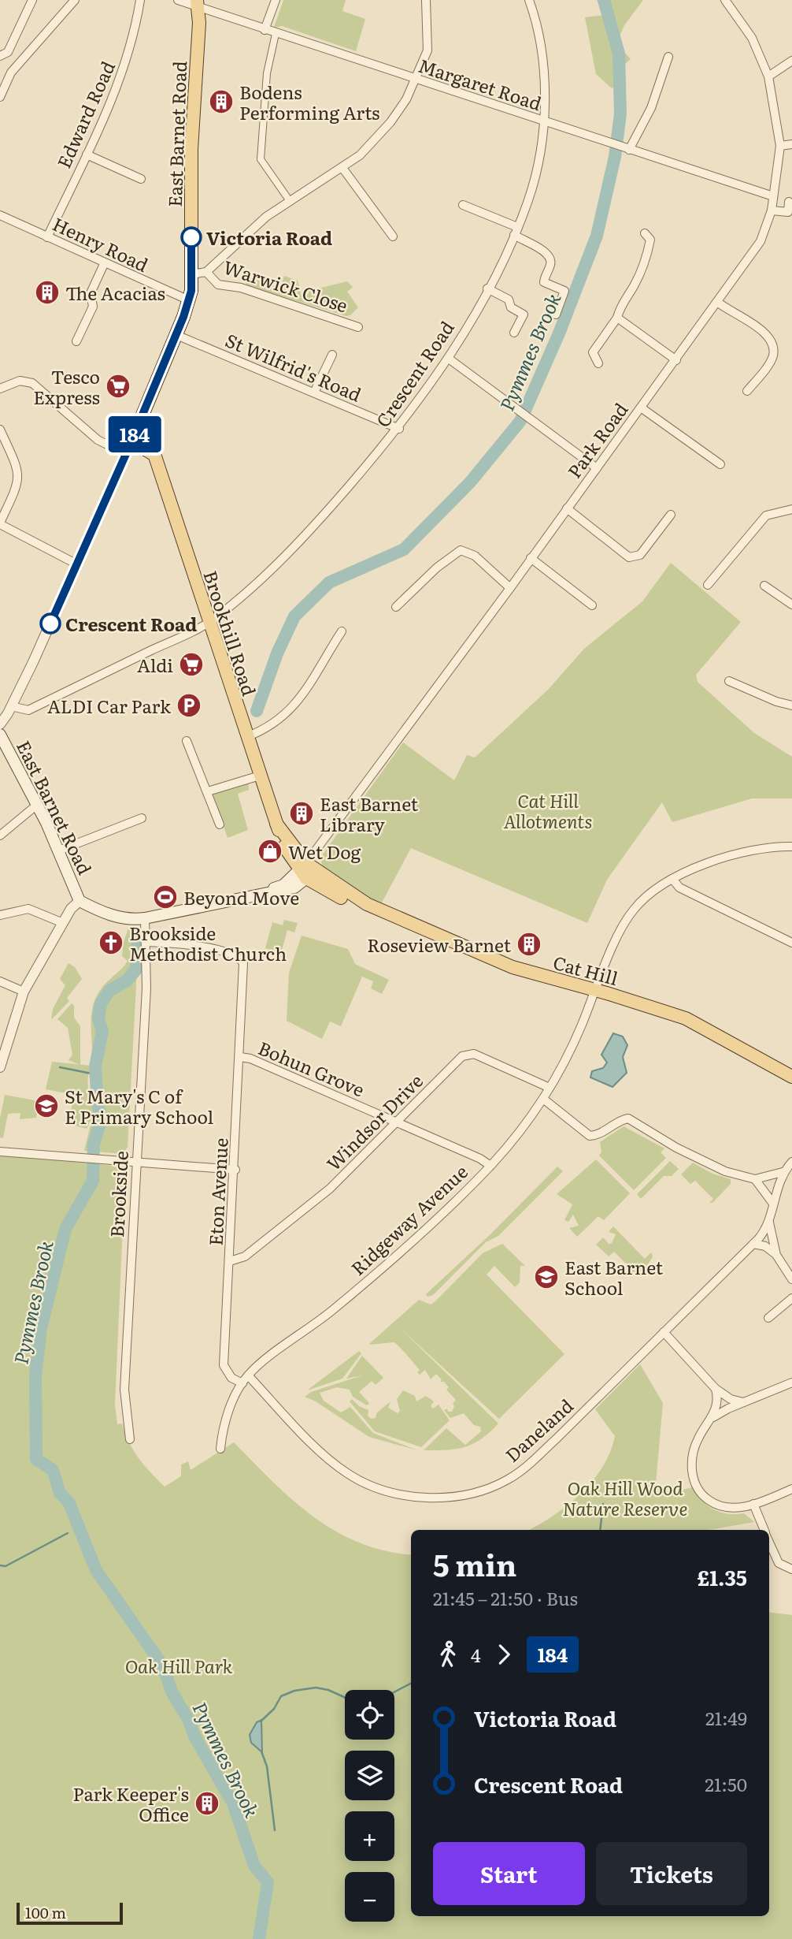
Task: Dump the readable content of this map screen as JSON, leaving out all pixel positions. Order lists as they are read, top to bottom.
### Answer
{
  "streets": {
    "main road": ["East Barnet Road", "Brookhill Road", "Cat Hill"],
    "street": [
      "Margaret Road",
      "Edward Road",
      "Henry Road",
      "Warwick Close",
      "St Wilfrid's Road",
      "Crescent Road",
      "Park Road",
      "Bohun Grove",
      "Windsor Drive",
      "Eton Avenue",
      "Brookside",
      "Ridgeway Avenue",
      "Daneland"
    ]
  },
  "crossings": [
    ["Margaret Road", "East Barnet Road"],
    ["Margaret Road", "Crescent Road"],
    ["Margaret Road", "Park Road"],
    ["Edward Road", "Henry Road"],
    ["East Barnet Road", "Henry Road"],
    ["East Barnet Road", "St Wilfrid's Road"],
    ["East Barnet Road", "Crescent Road"],
    ["East Barnet Road", "Brookhill Road"],
    ["St Wilfrid's Road", "Crescent Road"],
    ["Crescent Road", "Brookhill Road"],
    ["Park Road", "Brookhill Road"],
    ["Park Road", "Cat Hill"],
    ["Brookhill Road", "Cat Hill"],
    ["Cat Hill", "Ridgeway Avenue"],
    ["Bohun Grove", "Windsor Drive"],
    ["Bohun Grove", "Eton Avenue"],
    ["Bohun Grove", "Ridgeway Avenue"],
    ["Windsor Drive", "Eton Avenue"],
    ["Windsor Drive", "Ridgeway Avenue"],
    ["Eton Avenue", "Brookside"],
    ["Eton Avenue", "Ridgeway Avenue"],
    ["Ridgeway Avenue", "Daneland"]
  ],
  "water": ["Pymmes Brook"],
  "parks": ["Cat Hill Allotments", "Oak Hill Wood Nature Reserve", "Oak Hill Park"],
  "places": {
    "building": [
      "Bodens Performing Arts",
      "The Acacias",
      "East Barnet Library",
      "Roseview Barnet",
      "Park Keeper's Office"
    ],
    "other": ["Victoria Road", "Crescent Road"],
    "supermarket": ["Tesco Express", "Aldi"],
    "parking": ["ALDI Car Park"],
    "shop": ["Wet Dog"],
    "sports": ["Beyond Move"],
    "church": ["Brookside Methodist Church"],
    "school or university": ["St Mary's C of E Primary School", "East Barnet School"]
  },
  "lines": ["bus line 184"],
  "scale_bar": "100 m",
  "page": {
    "on_map": "184",
    "heading": ["5 min", "21:45 – 21:50 · Bus", "£1.35"],
    "legs": ["4", "184"],
    "list": [
      {
        "name": "Victoria Road",
        "value": "21:49"
      },
      {
        "name": "Crescent Road",
        "value": "21:50"
      }
    ],
    "map_buttons": ["+", "−"],
    "buttons": ["Start", "Tickets"],
    "scale": "100 m"
  }
}
